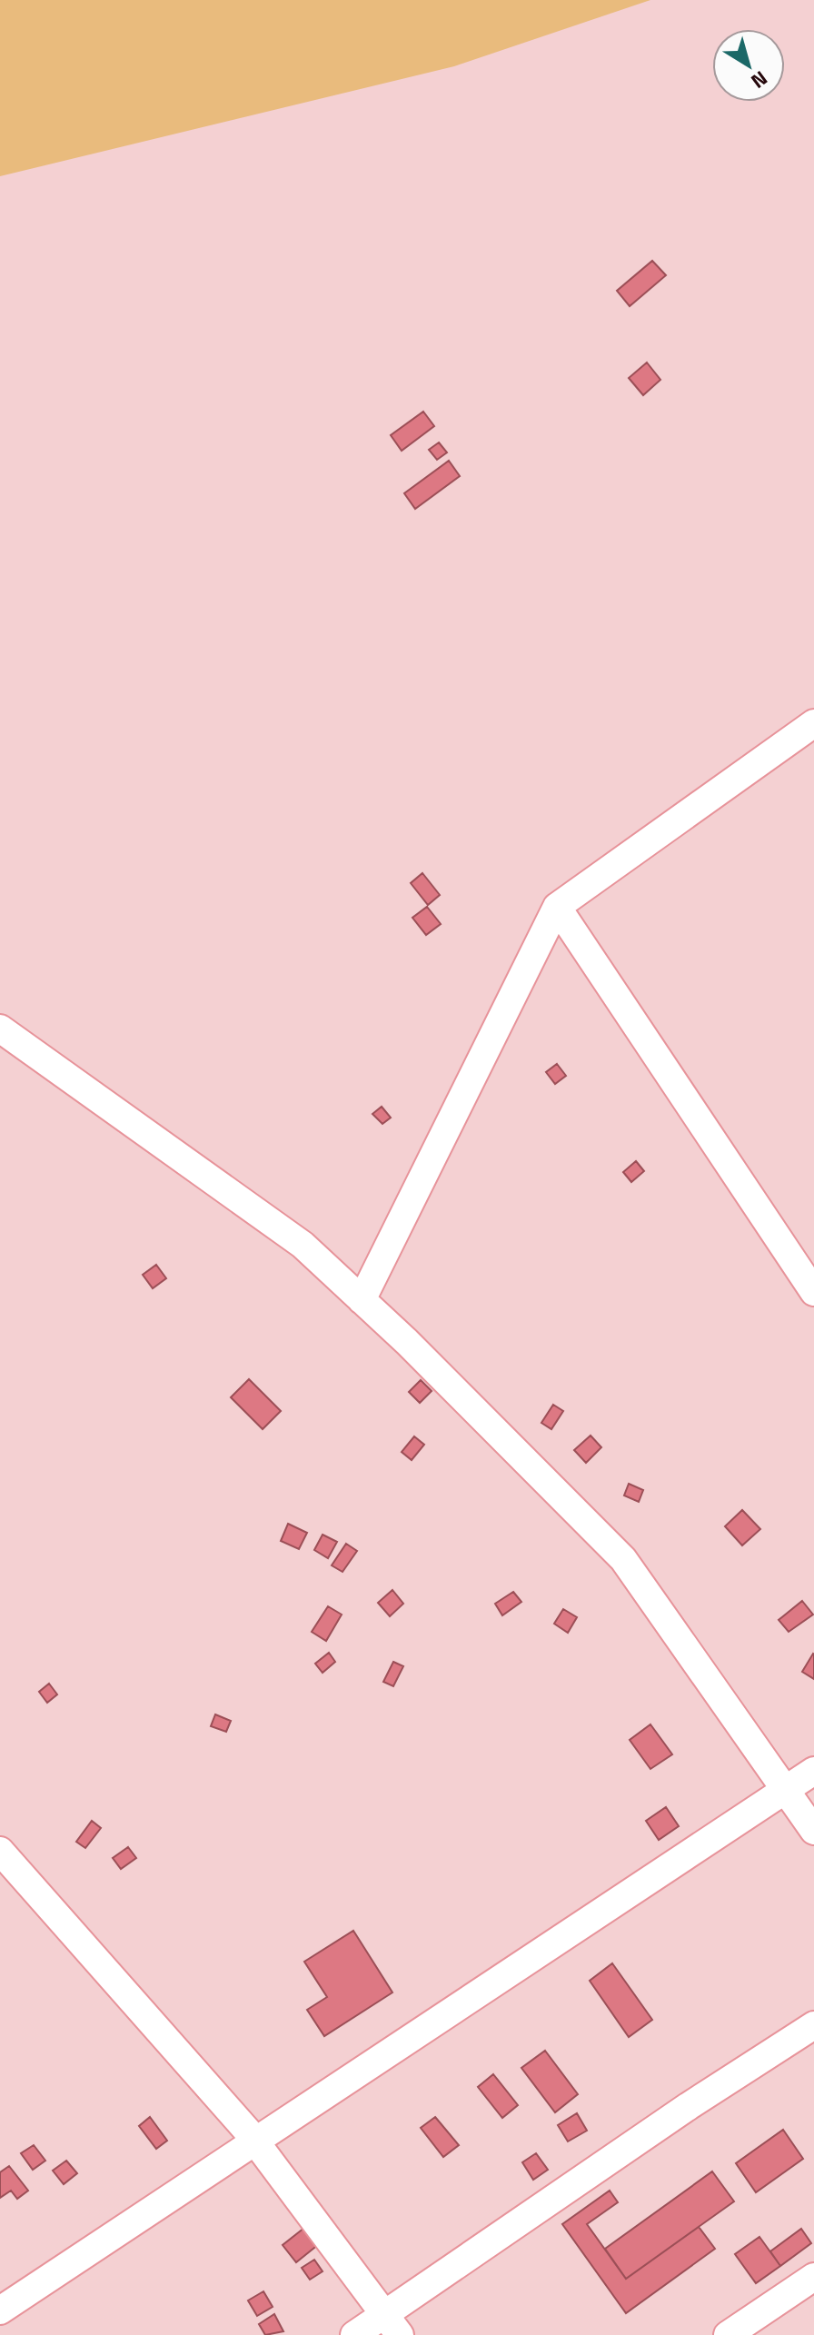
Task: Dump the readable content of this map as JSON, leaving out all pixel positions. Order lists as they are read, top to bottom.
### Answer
{
  "north": "bottom right"
}
